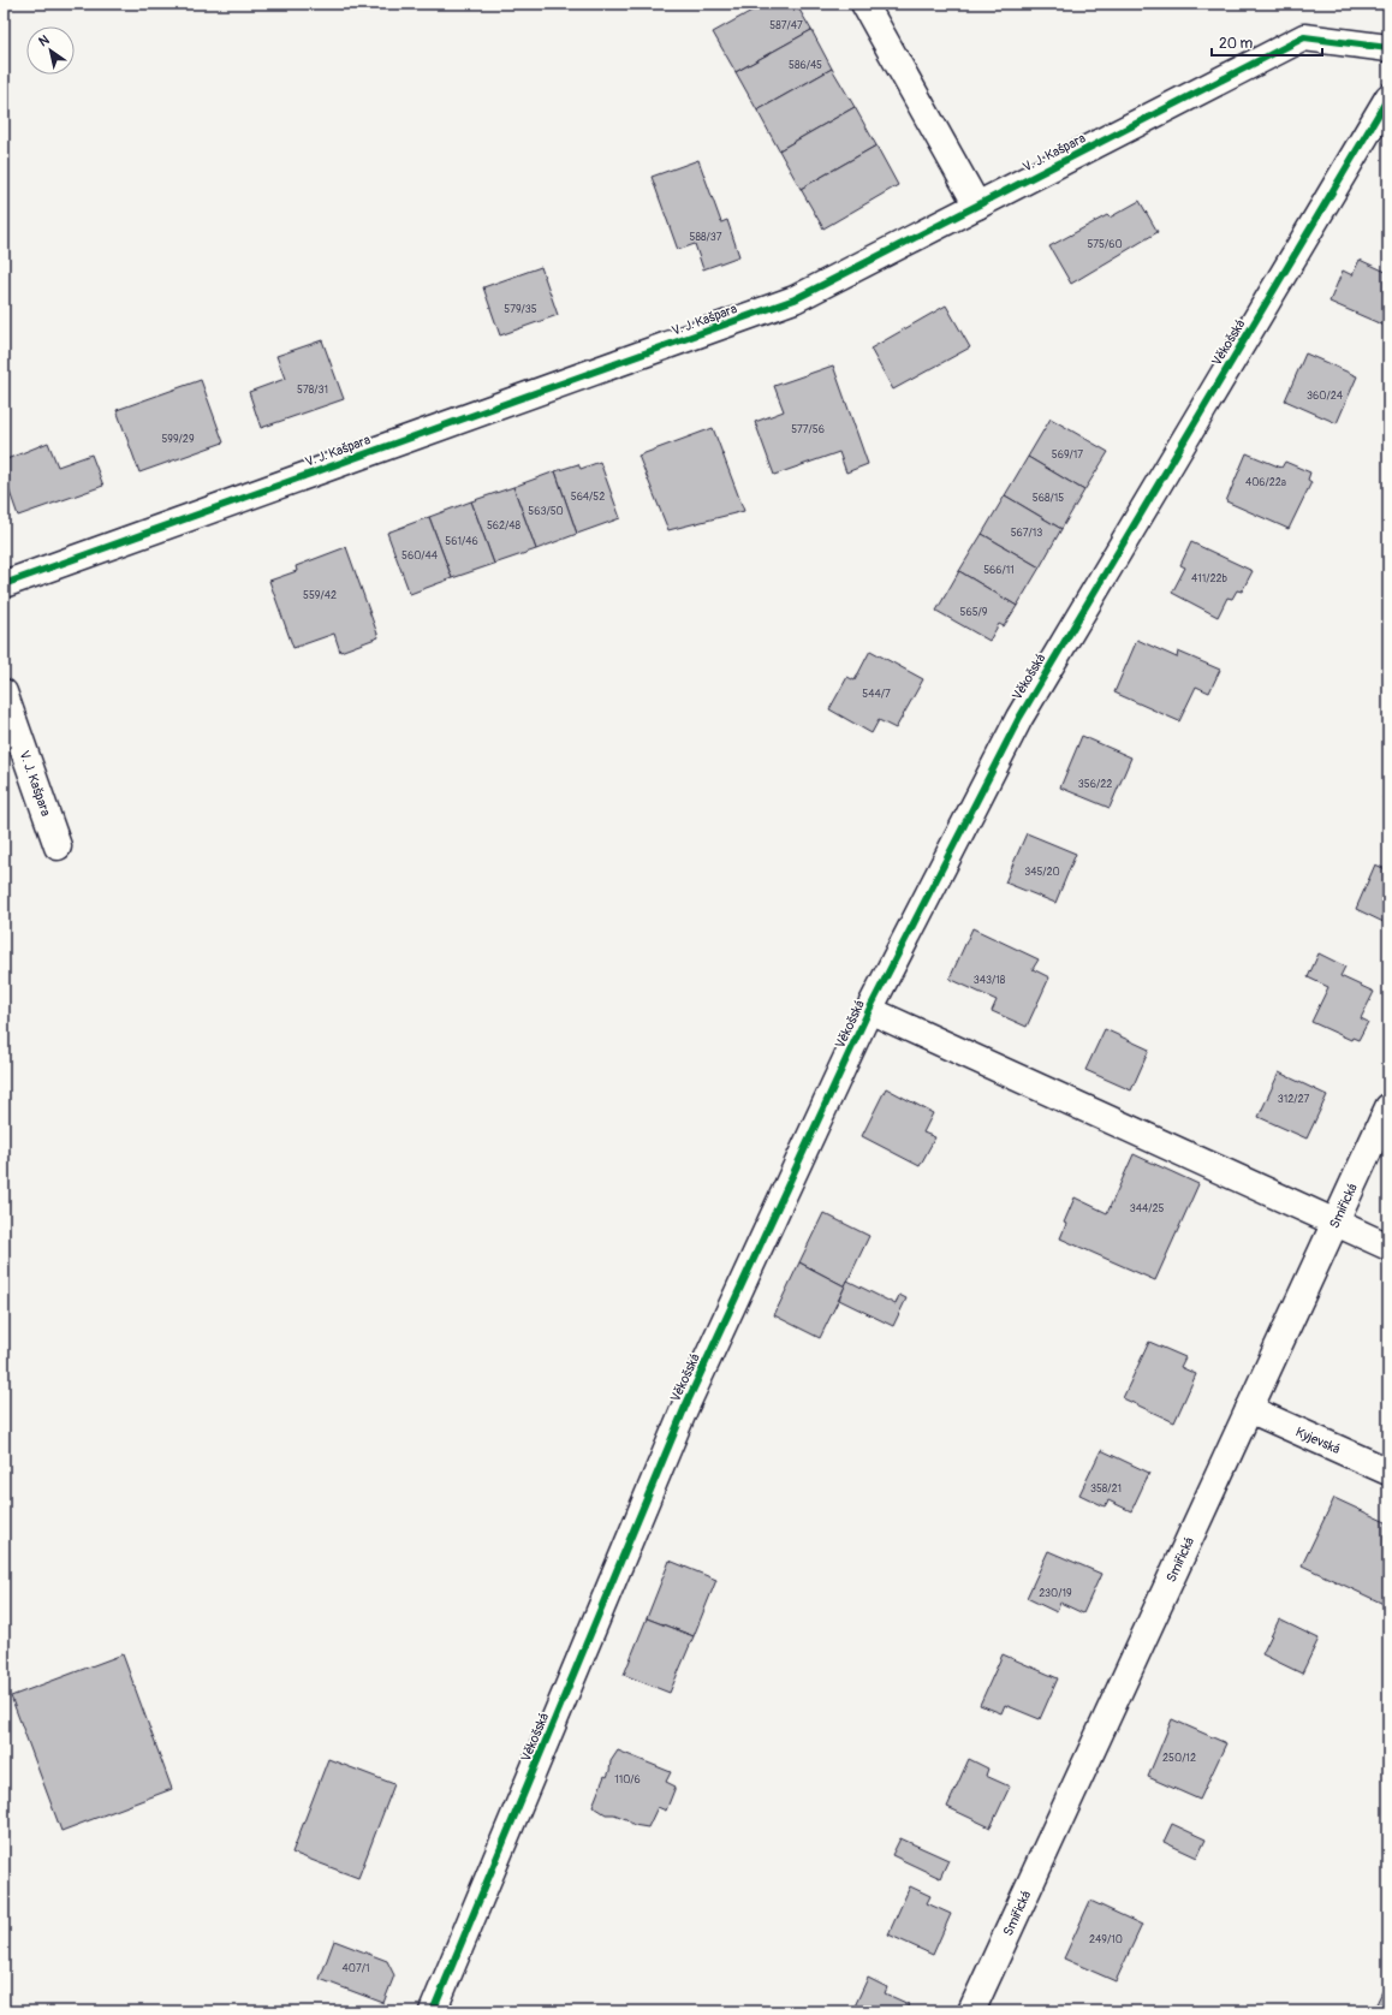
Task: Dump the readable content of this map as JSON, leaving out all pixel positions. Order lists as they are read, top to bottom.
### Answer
{
  "streets": {
    "street": [
      "V. J. Kašpara",
      "Věkošská",
      "Smiřická",
      "Kyjevská"
    ]
  },
  "crossings": [
    ["Smiřická", "Kyjevská"]
  ],
  "house_numbers": [
    "587/47",
    "586/45",
    "588/37",
    "575/60",
    "579/35",
    "578/31",
    "360/24",
    "577/56",
    "599/29",
    "569/17",
    "406/22a",
    "564/52",
    "568/15",
    "563/50",
    "562/48",
    "567/13",
    "561/46",
    "560/44",
    "566/11",
    "411/22b",
    "559/42",
    "565/9",
    "544/7",
    "356/22",
    "345/20",
    "343/18",
    "312/27",
    "344/25",
    "358/21",
    "230/19",
    "250/12",
    "110/6",
    "249/10",
    "407/1"
  ],
  "scale_bar": "20 m",
  "north": "top left"
}
